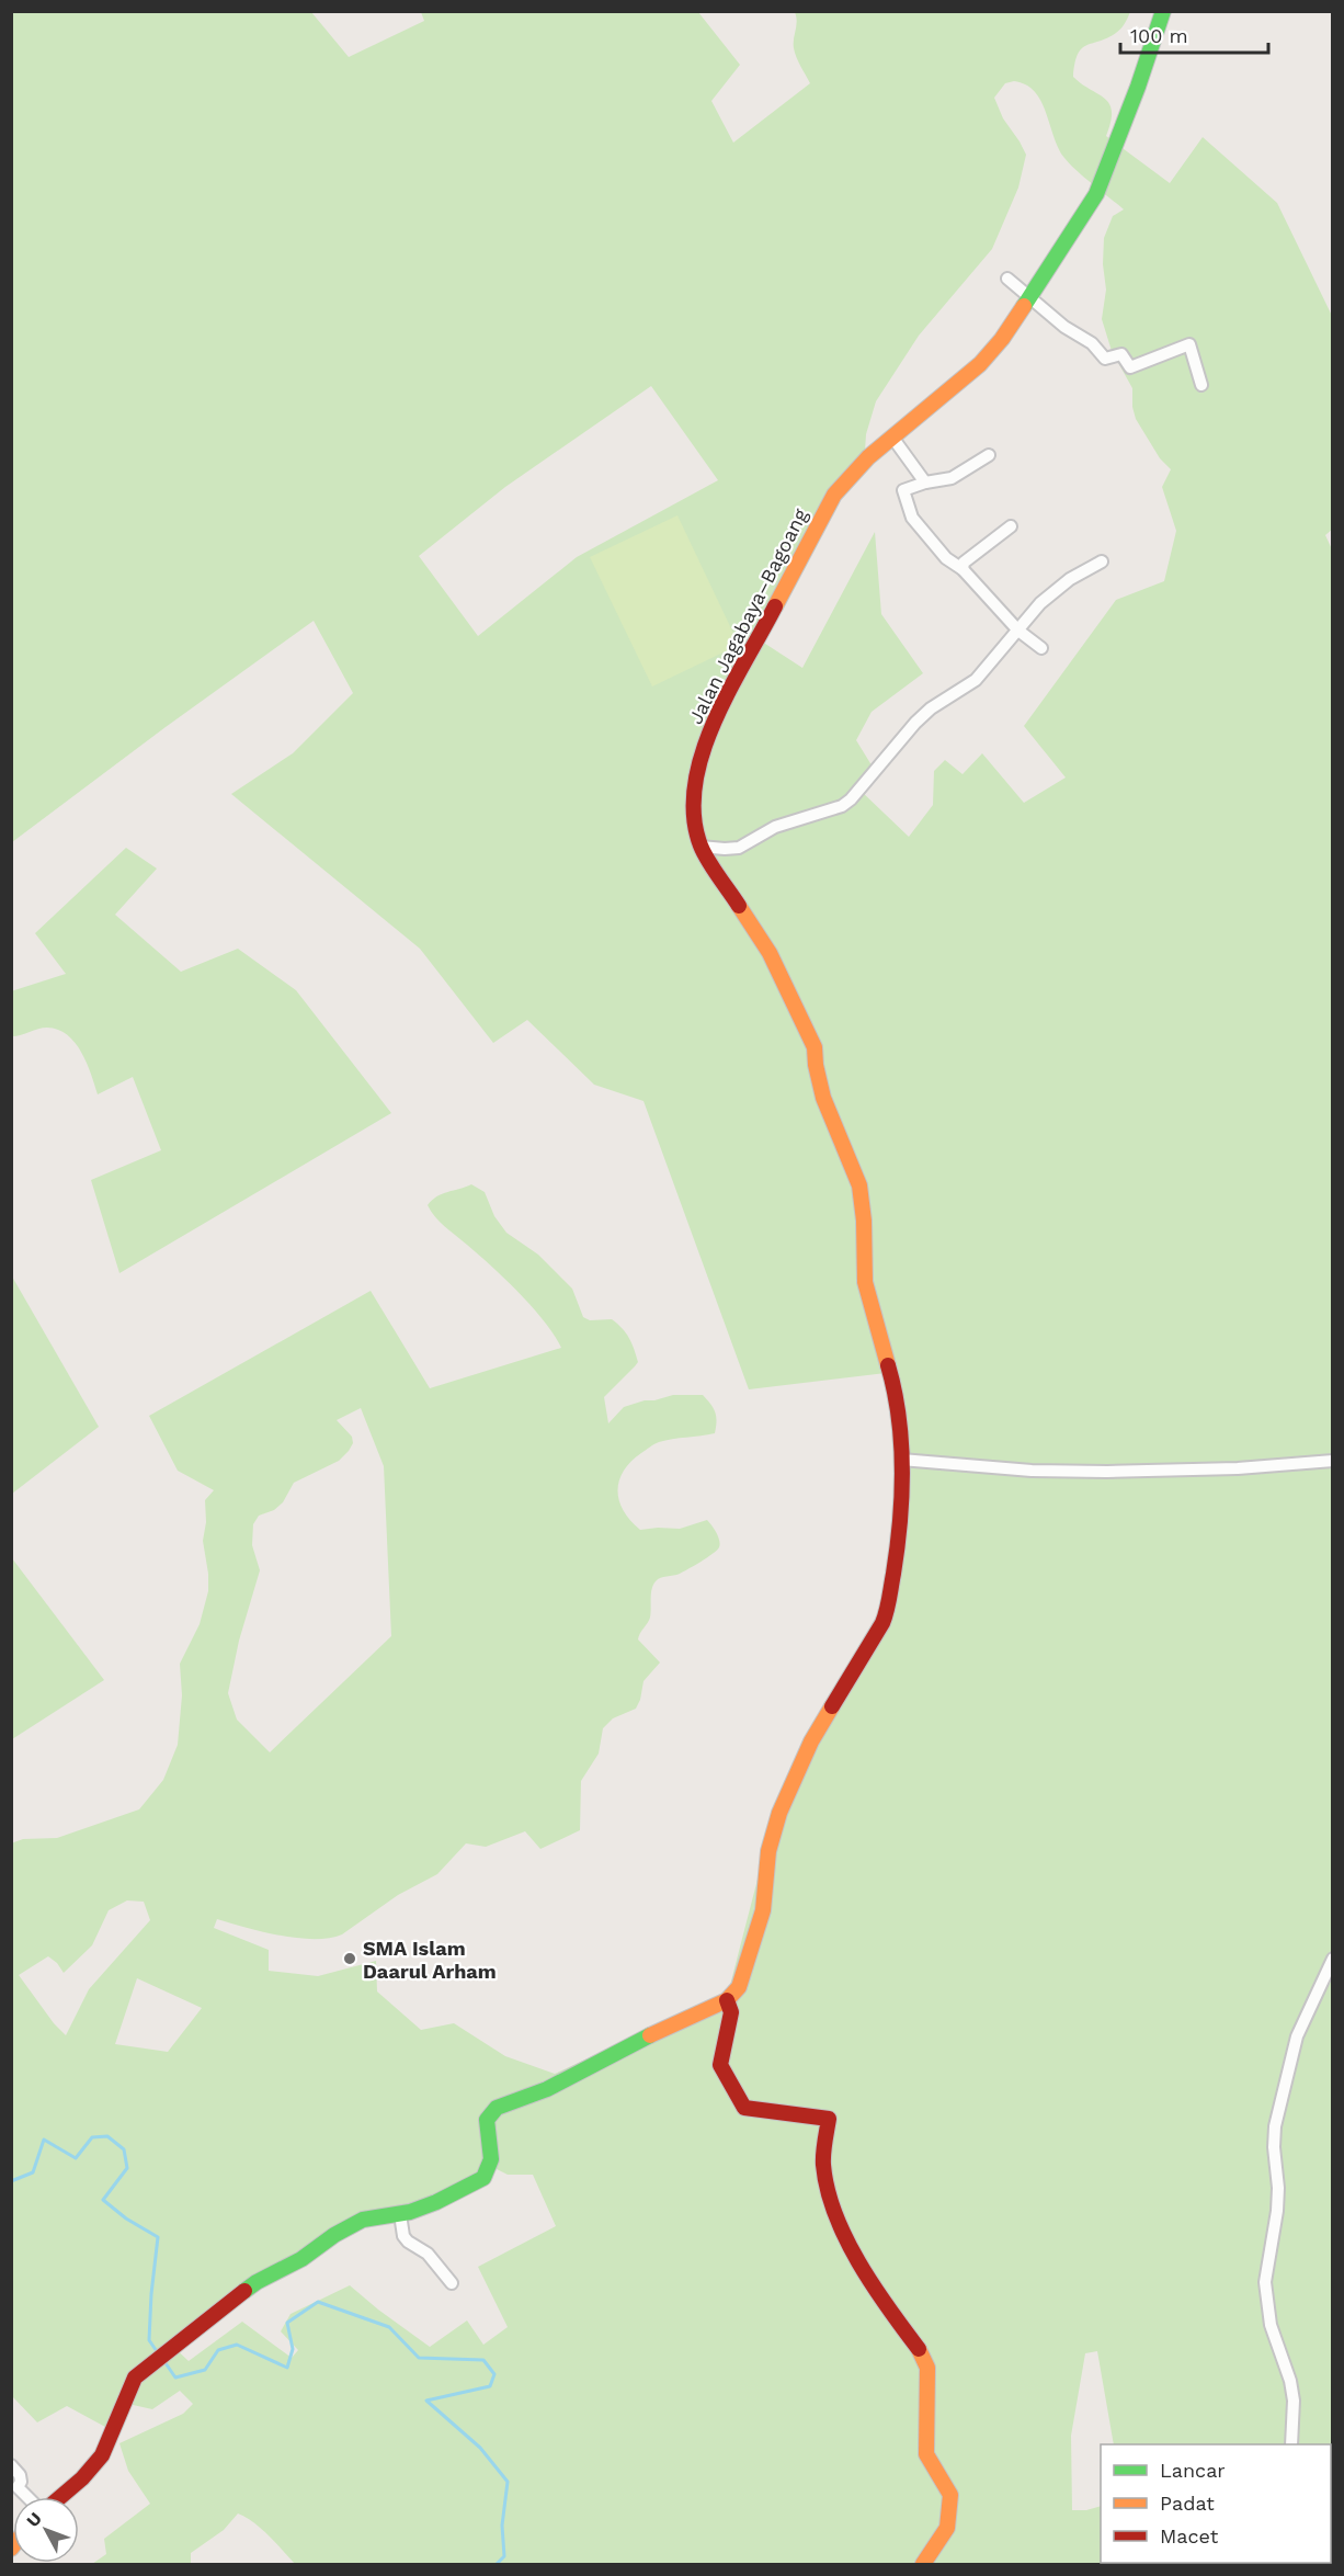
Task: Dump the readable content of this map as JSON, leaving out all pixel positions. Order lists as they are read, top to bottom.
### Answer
{
  "streets": {
    "street": ["Jalan Jagabaya–Bagoang"]
  },
  "places": ["SMA Islam Daarul Arham"],
  "legend": ["Lancar", "Padat", "Macet"],
  "scale_bar": "100 m",
  "north": "top left"
}
